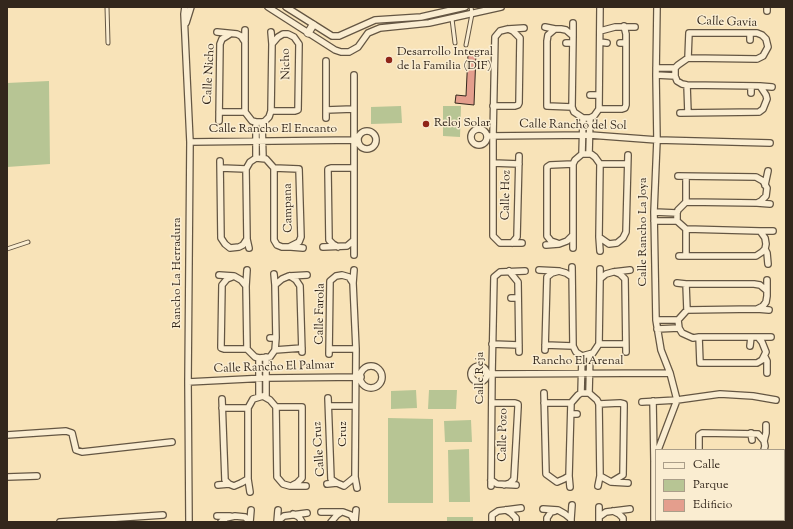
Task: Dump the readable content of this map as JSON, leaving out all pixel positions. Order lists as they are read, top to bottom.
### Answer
{
  "streets": {
    "street": [
      "Calle Gavia",
      "Nicho",
      "Calle Nicho",
      "Calle Rancho del Sol",
      "Calle Rancho El Encanto",
      "Calle Hoz",
      "Campana",
      "Calle Rancho La Joya",
      "Rancho La Herradura",
      "Calle Farola",
      "Rancho El Arenal",
      "Calle Rancho El Palmar",
      "Calle Reja",
      "Cruz",
      "Calle Pozo",
      "Calle Cruz"
    ]
  },
  "crossings": [
    ["Calle Rancho del Sol", "Calle Rancho La Joya"],
    ["Calle Rancho El Encanto", "Rancho La Herradura"],
    ["Calle Rancho La Joya", "Rancho El Arenal"],
    ["Rancho La Herradura", "Calle Rancho El Palmar"],
    ["Rancho El Arenal", "Calle Reja"],
    ["Calle Rancho El Palmar", "Cruz"],
    ["Calle Reja", "Calle Pozo"],
    ["Cruz", "Calle Cruz"]
  ],
  "places": ["Desarrollo Integral de la Familia (DIF)", "Reloj Solar"],
  "legend": ["Calle", "Parque", "Edificio"]
}
